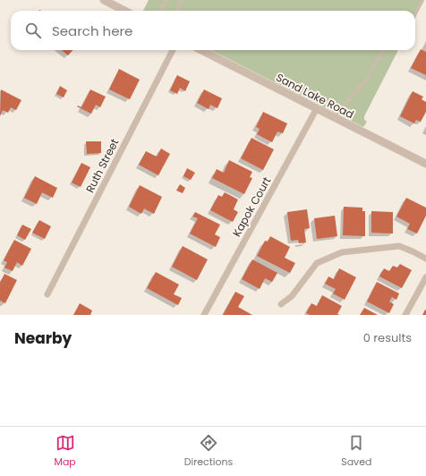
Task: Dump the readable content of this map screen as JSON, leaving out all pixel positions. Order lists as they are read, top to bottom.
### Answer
{
  "streets": {
    "street": ["Sand Lake Road", "Ruth Street", "Kapok Court"]
  },
  "crossings": [
    ["Sand Lake Road", "Kapok Court"]
  ],
  "page": {
    "search": "Search here",
    "heading": ["Nearby", "0 results"],
    "nav": ["Map", "Directions", "Saved"]
  }
}
